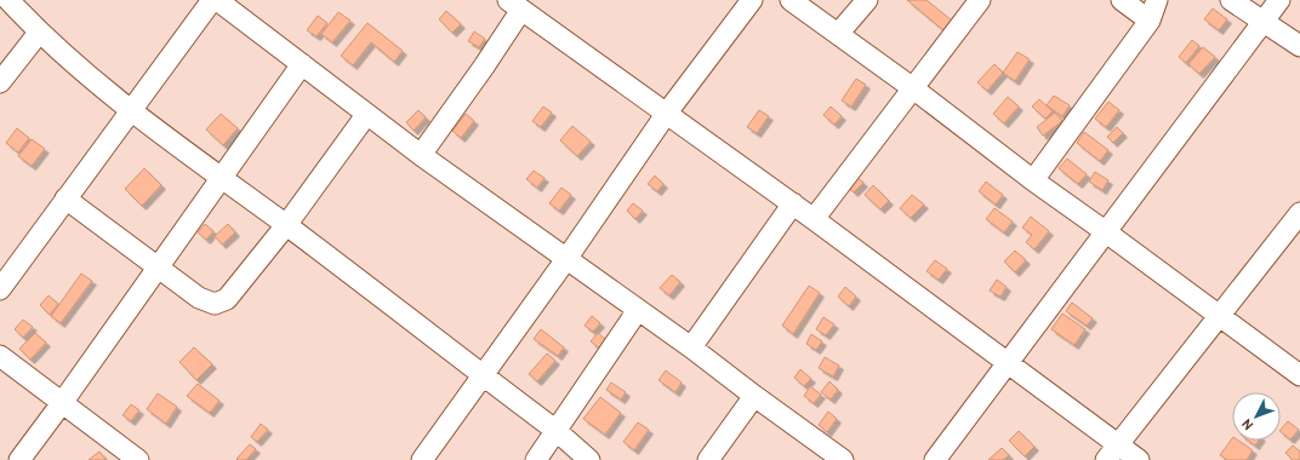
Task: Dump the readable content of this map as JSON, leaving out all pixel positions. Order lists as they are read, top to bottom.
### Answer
{
  "north": "bottom left"
}
